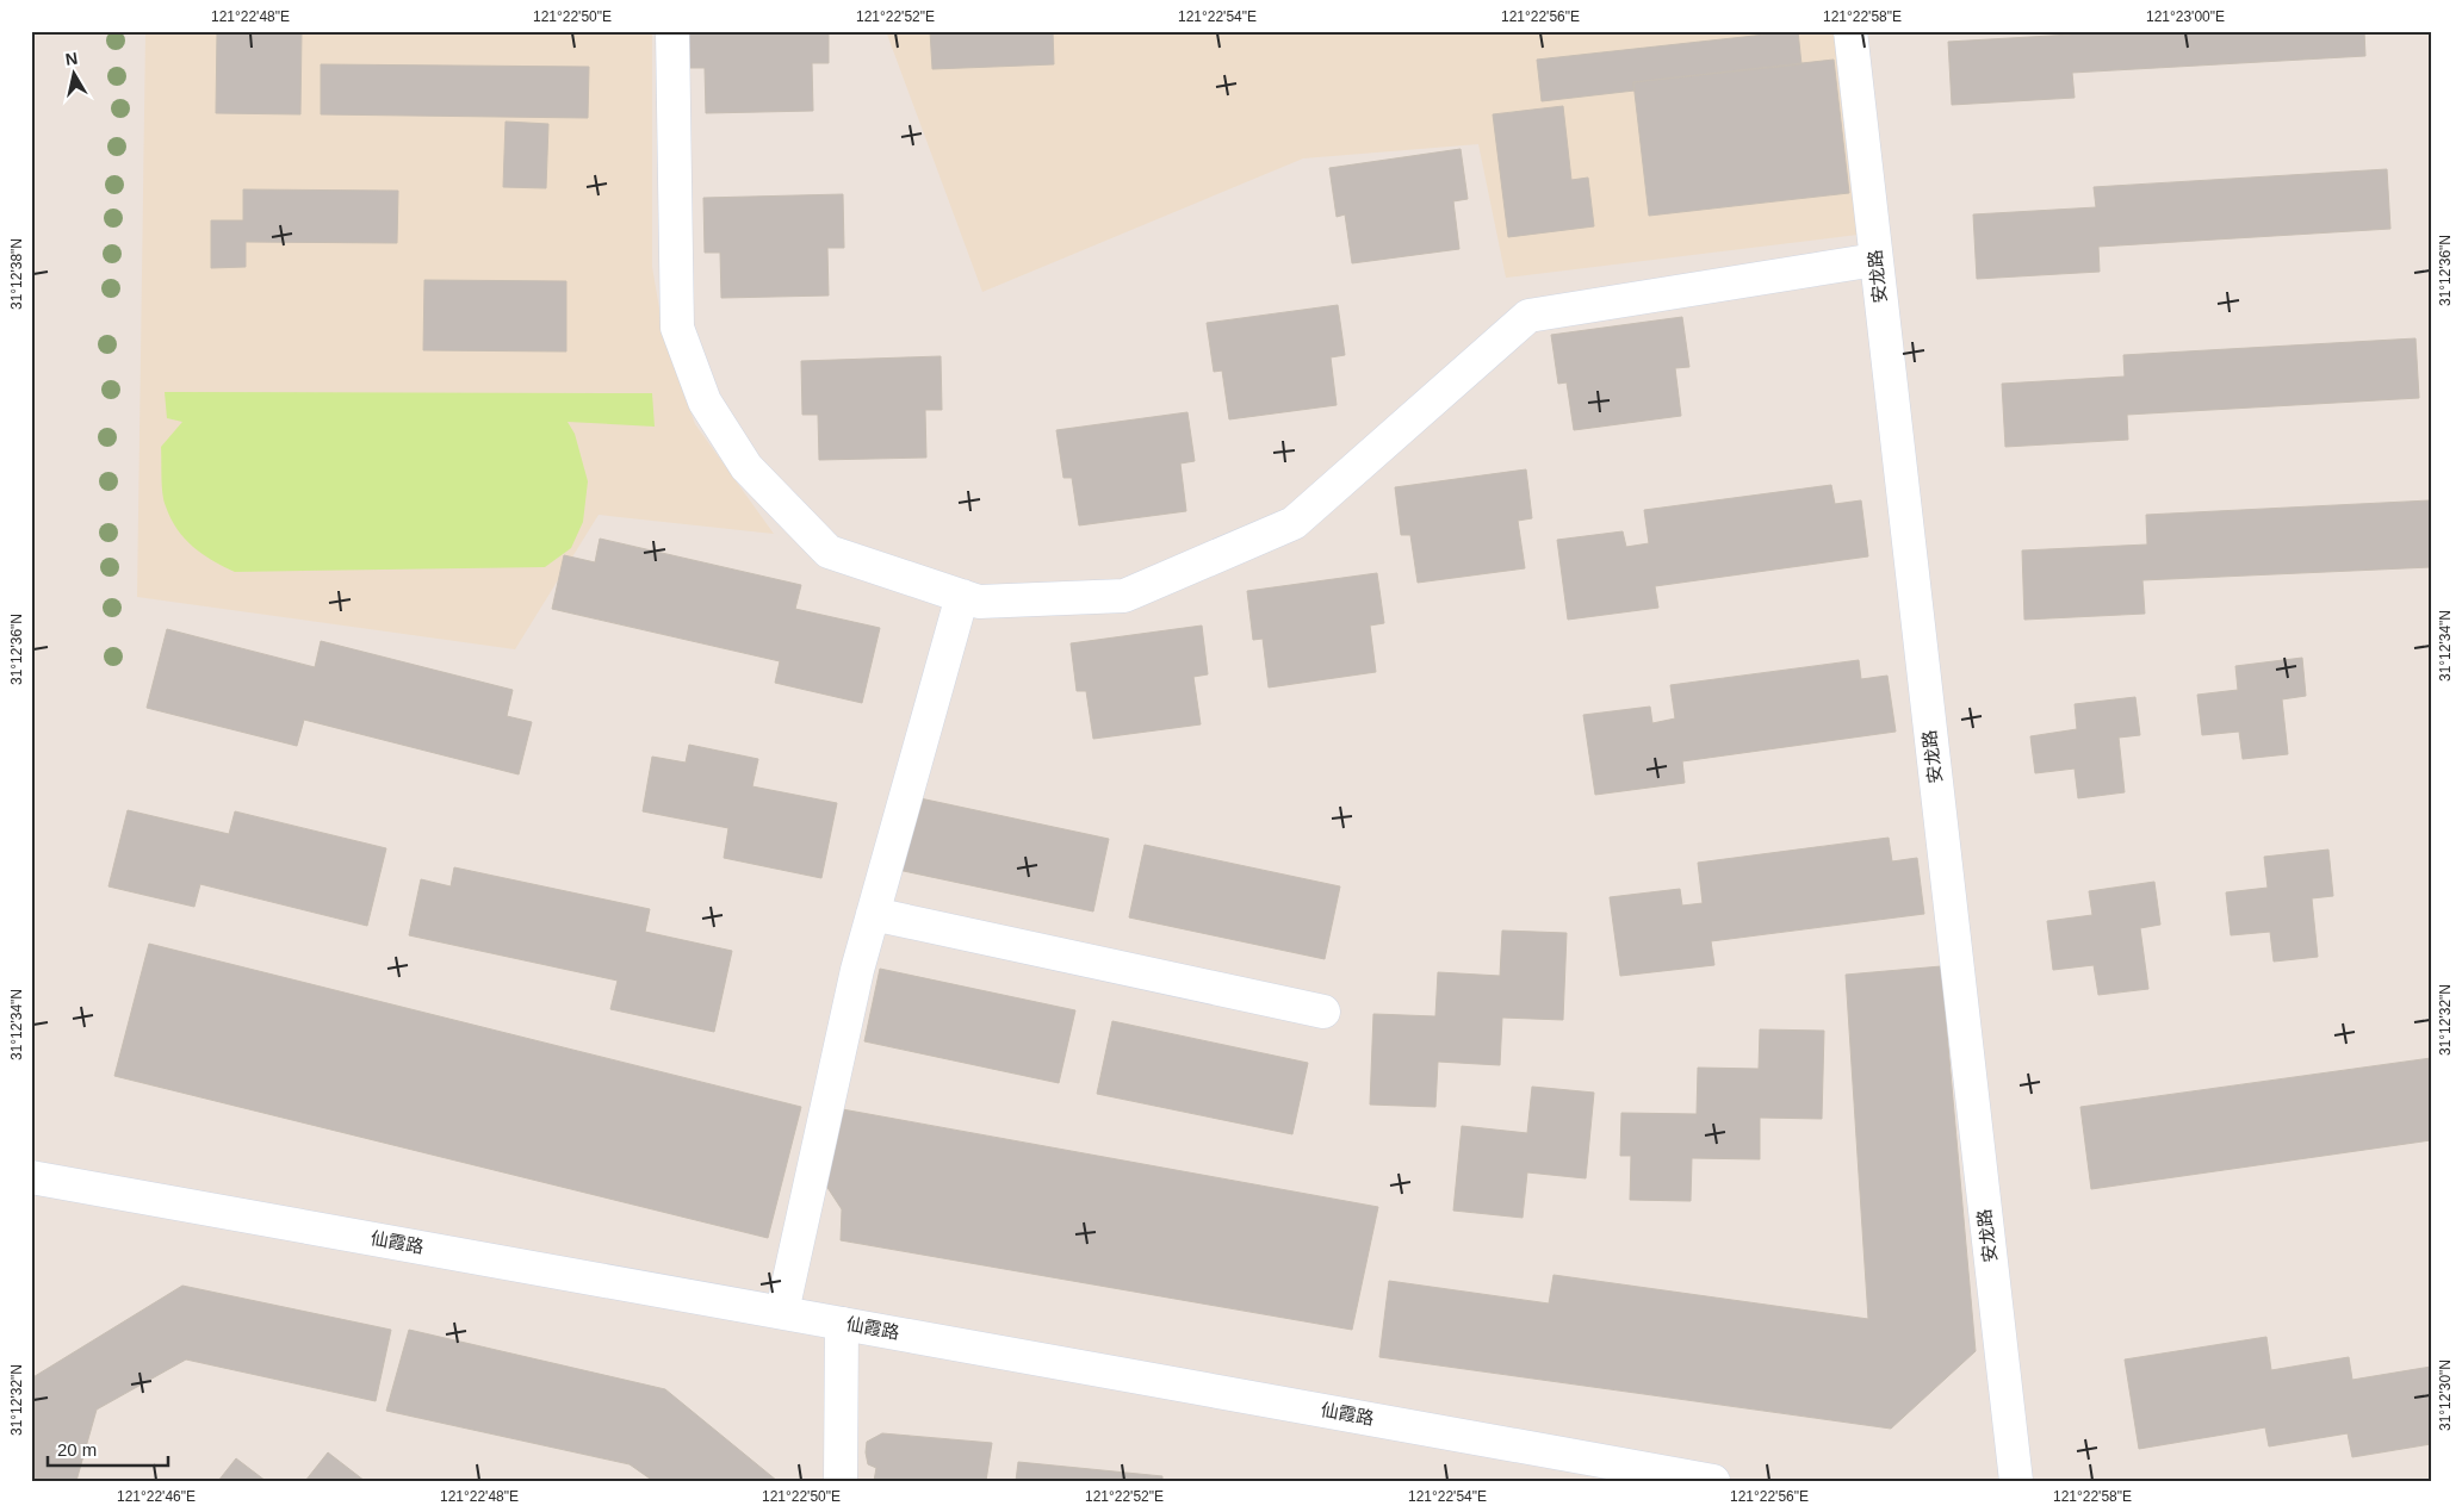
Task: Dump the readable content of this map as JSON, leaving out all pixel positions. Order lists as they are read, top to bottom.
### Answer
{
  "streets": {
    "street": ["安龙路", "仙霞路"]
  },
  "scale_bar": "20 m",
  "north": "top",
  "coordinates": [
    "121°22'48\"E",
    "121°22'50\"E",
    "121°22'52\"E",
    "121°22'54\"E",
    "121°22'56\"E",
    "121°22'58\"E",
    "121°23'00\"E",
    "31°12'36\"N",
    "31°12'38\"N",
    "31°12'34\"N",
    "31°12'32\"N",
    "31°12'30\"N",
    "121°22'46\"E"
  ]
}
